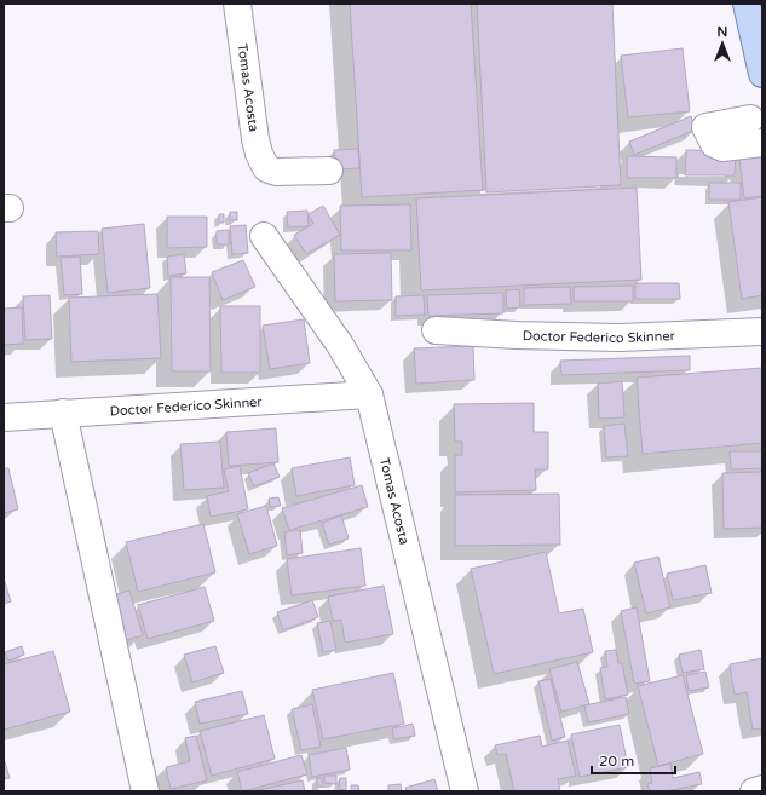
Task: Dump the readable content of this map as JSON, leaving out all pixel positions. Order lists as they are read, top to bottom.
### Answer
{
  "streets": {
    "street": ["Tomas Acosta", "Doctor Federico Skinner"]
  },
  "crossings": [
    ["Tomas Acosta", "Doctor Federico Skinner"]
  ],
  "scale_bar": "20 m",
  "north": "top"
}
